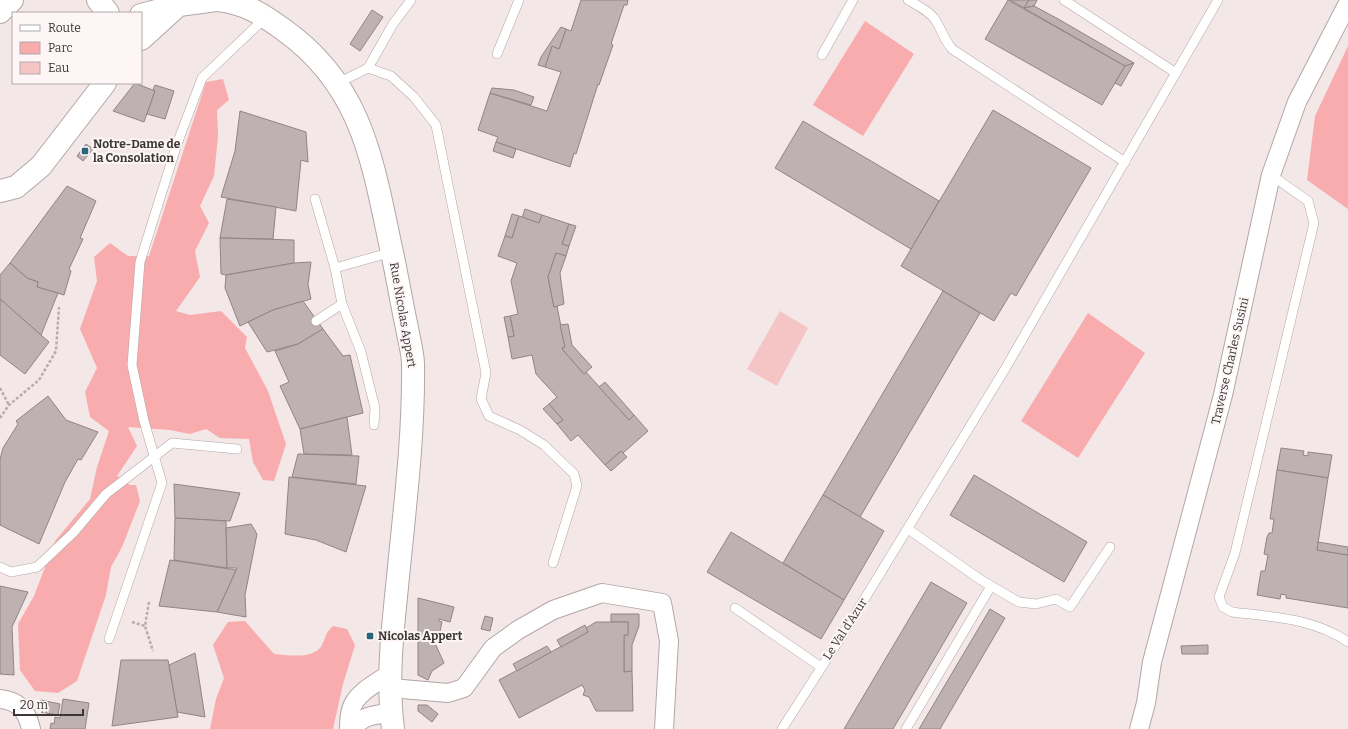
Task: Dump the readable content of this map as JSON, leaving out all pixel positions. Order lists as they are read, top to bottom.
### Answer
{
  "streets": {
    "street": ["Rue Nicolas Appert", "Traverse Charles Susini"],
    "lane": ["Le Val d'Azur"]
  },
  "places": {
    "transit": ["Notre-Dame de la Consolation", "Nicolas Appert"]
  },
  "legend": ["Route", "Parc", "Eau"],
  "scale_bar": "20 m"
}
